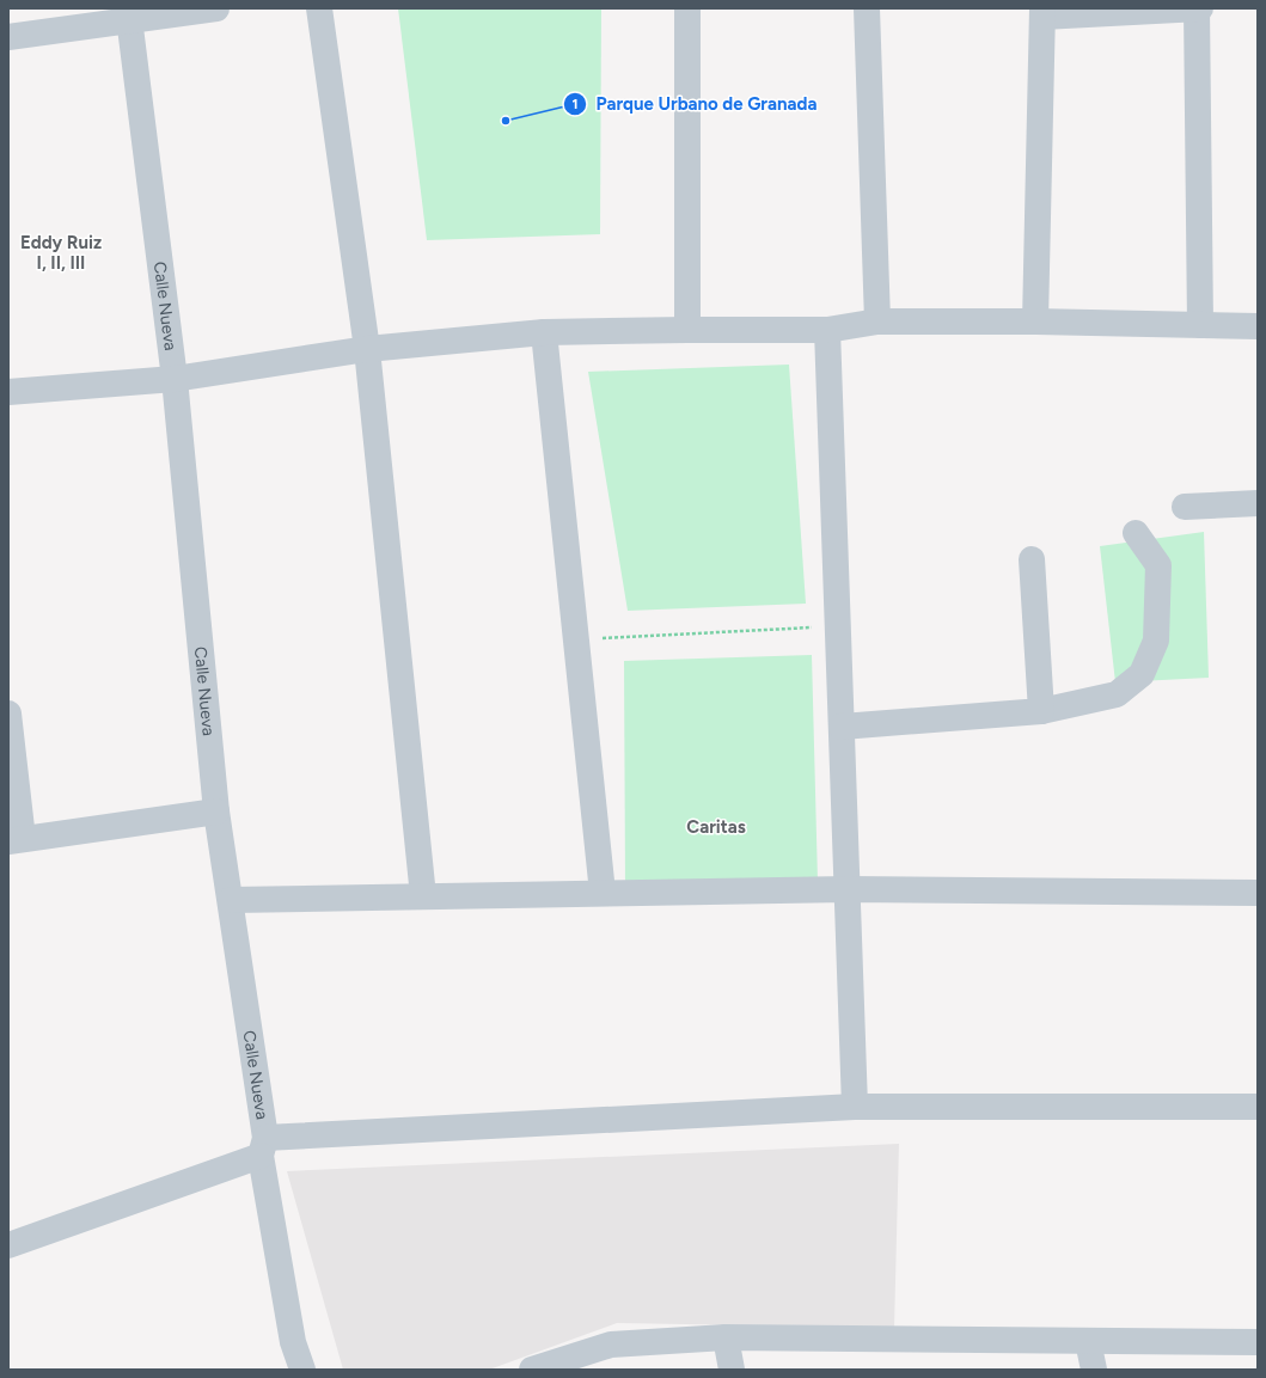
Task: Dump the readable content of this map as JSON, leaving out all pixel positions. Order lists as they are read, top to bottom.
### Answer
{
  "streets": {
    "street": ["Calle Nueva"]
  },
  "districts": ["Eddy Ruiz I, II, III", "Caritas"],
  "places": ["Parque Urbano de Granada"]
}
